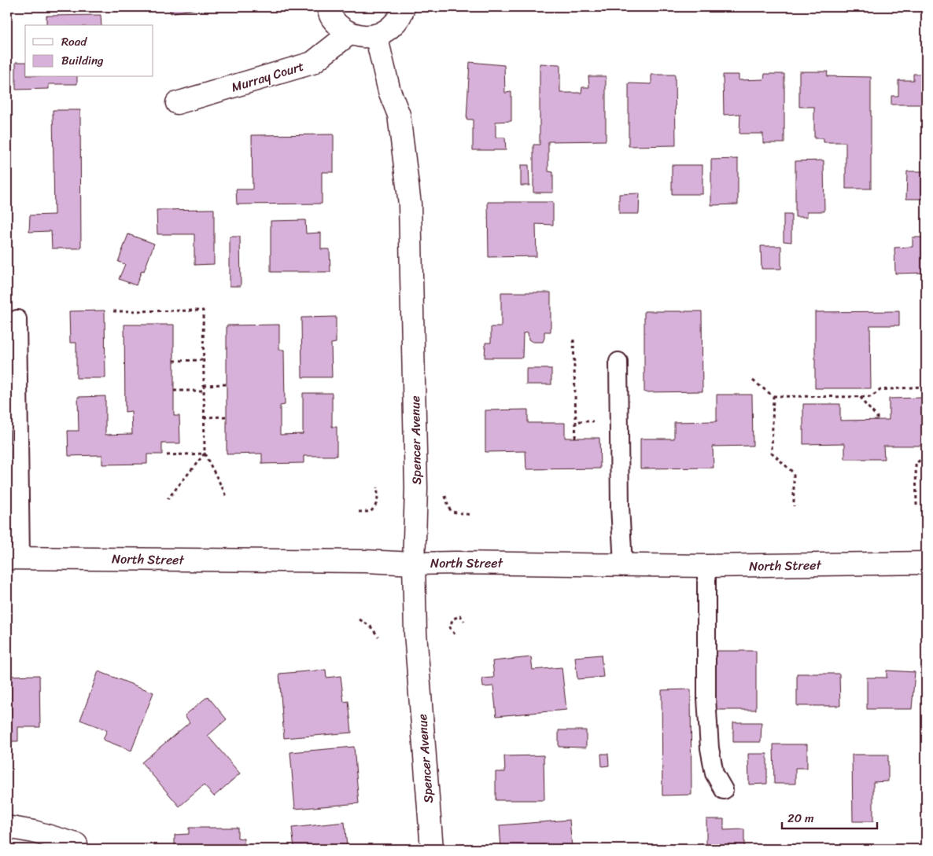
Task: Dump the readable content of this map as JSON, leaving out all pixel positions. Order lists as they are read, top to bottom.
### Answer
{
  "streets": {
    "street": ["Murray Court", "Spencer Avenue", "North Street"]
  },
  "crossings": [
    ["Spencer Avenue", "North Street"]
  ],
  "legend": ["Road", "Building"],
  "scale_bar": "20 m"
}
